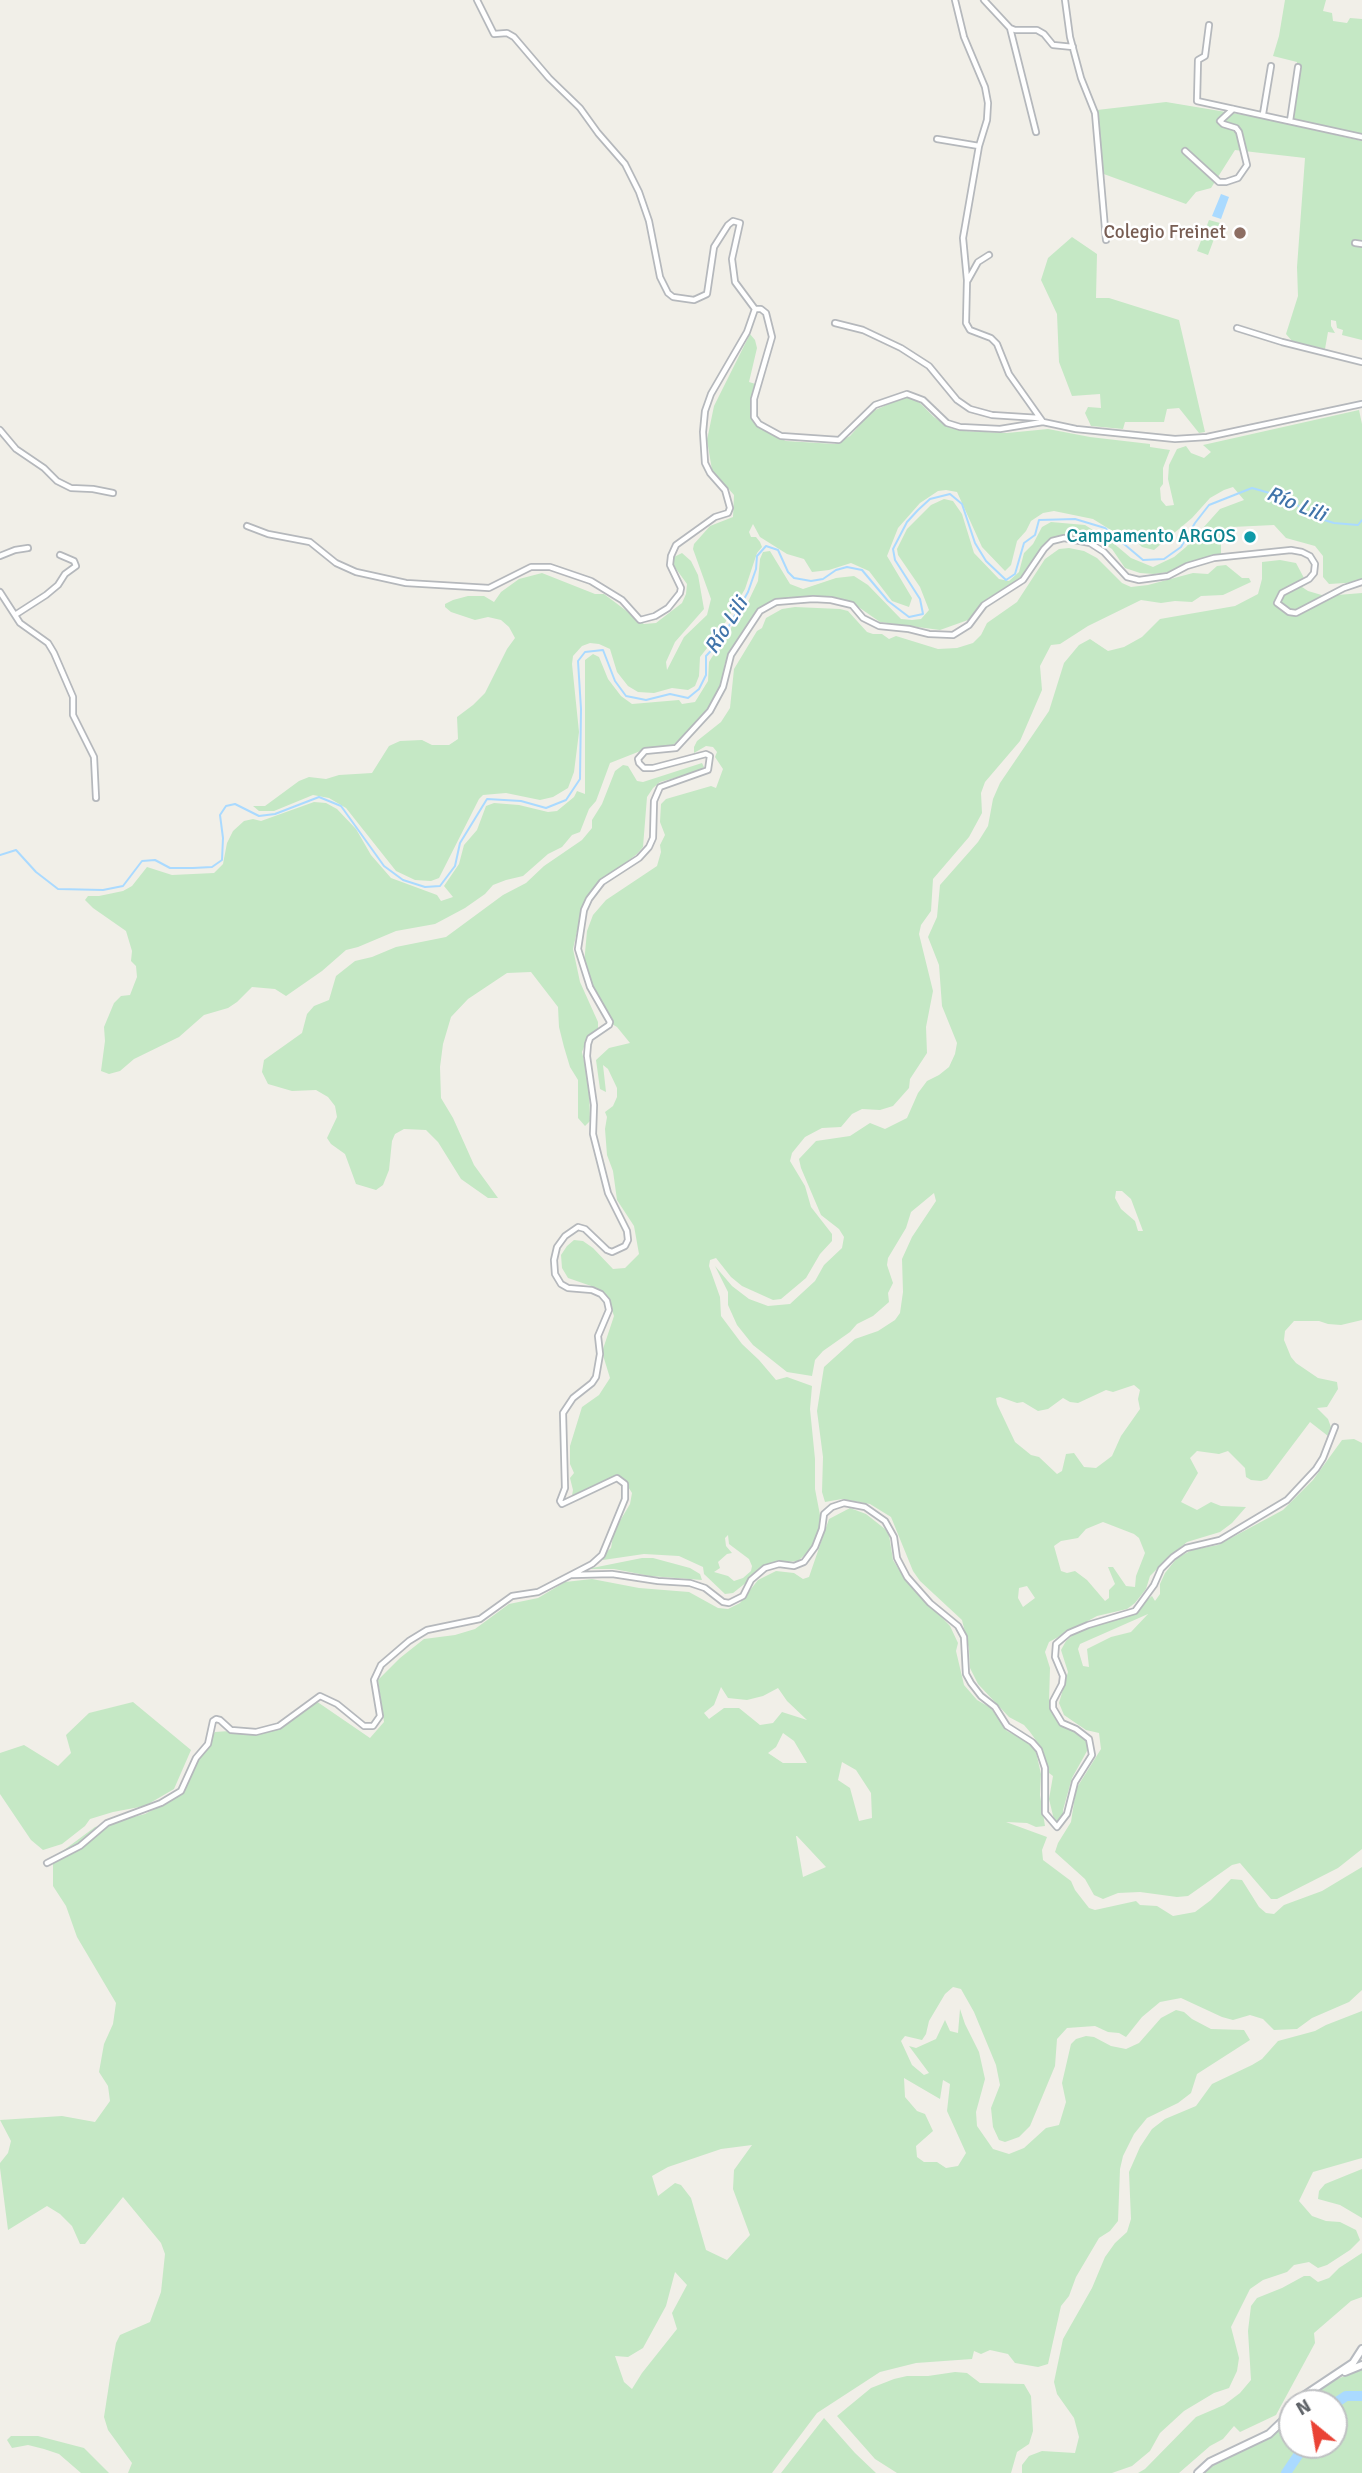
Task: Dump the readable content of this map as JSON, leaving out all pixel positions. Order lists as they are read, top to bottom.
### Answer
{
  "water": ["Río Lili"],
  "places": ["Colegio Freinet", "Campamento ARGOS"],
  "north": "top left"
}
